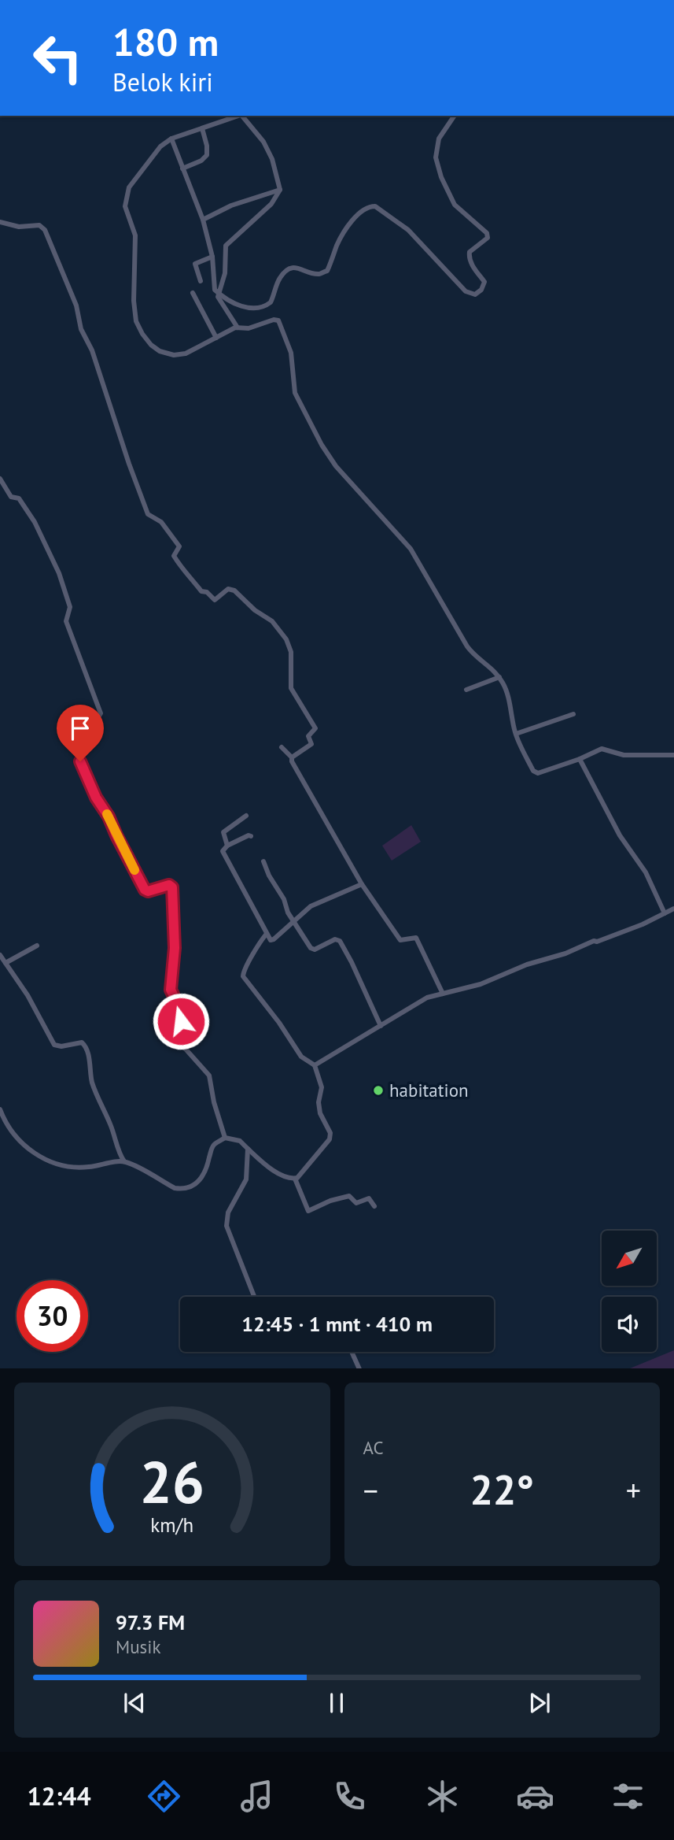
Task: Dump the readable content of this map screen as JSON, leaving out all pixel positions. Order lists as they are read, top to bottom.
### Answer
{
  "places": ["habitation"],
  "north": "bottom left",
  "page": {
    "turn": ["180 m", "Belok kiri"],
    "limit": "30",
    "trip": "12:45 · 1 mnt · 410 m",
    "tile": "AC",
    "heat": ["−", "22°", "+"],
    "song": ["97.3 FM", "Musik"],
    "tabs": "12:44",
    "gauge": ["26", "km/h"]
  }
}
